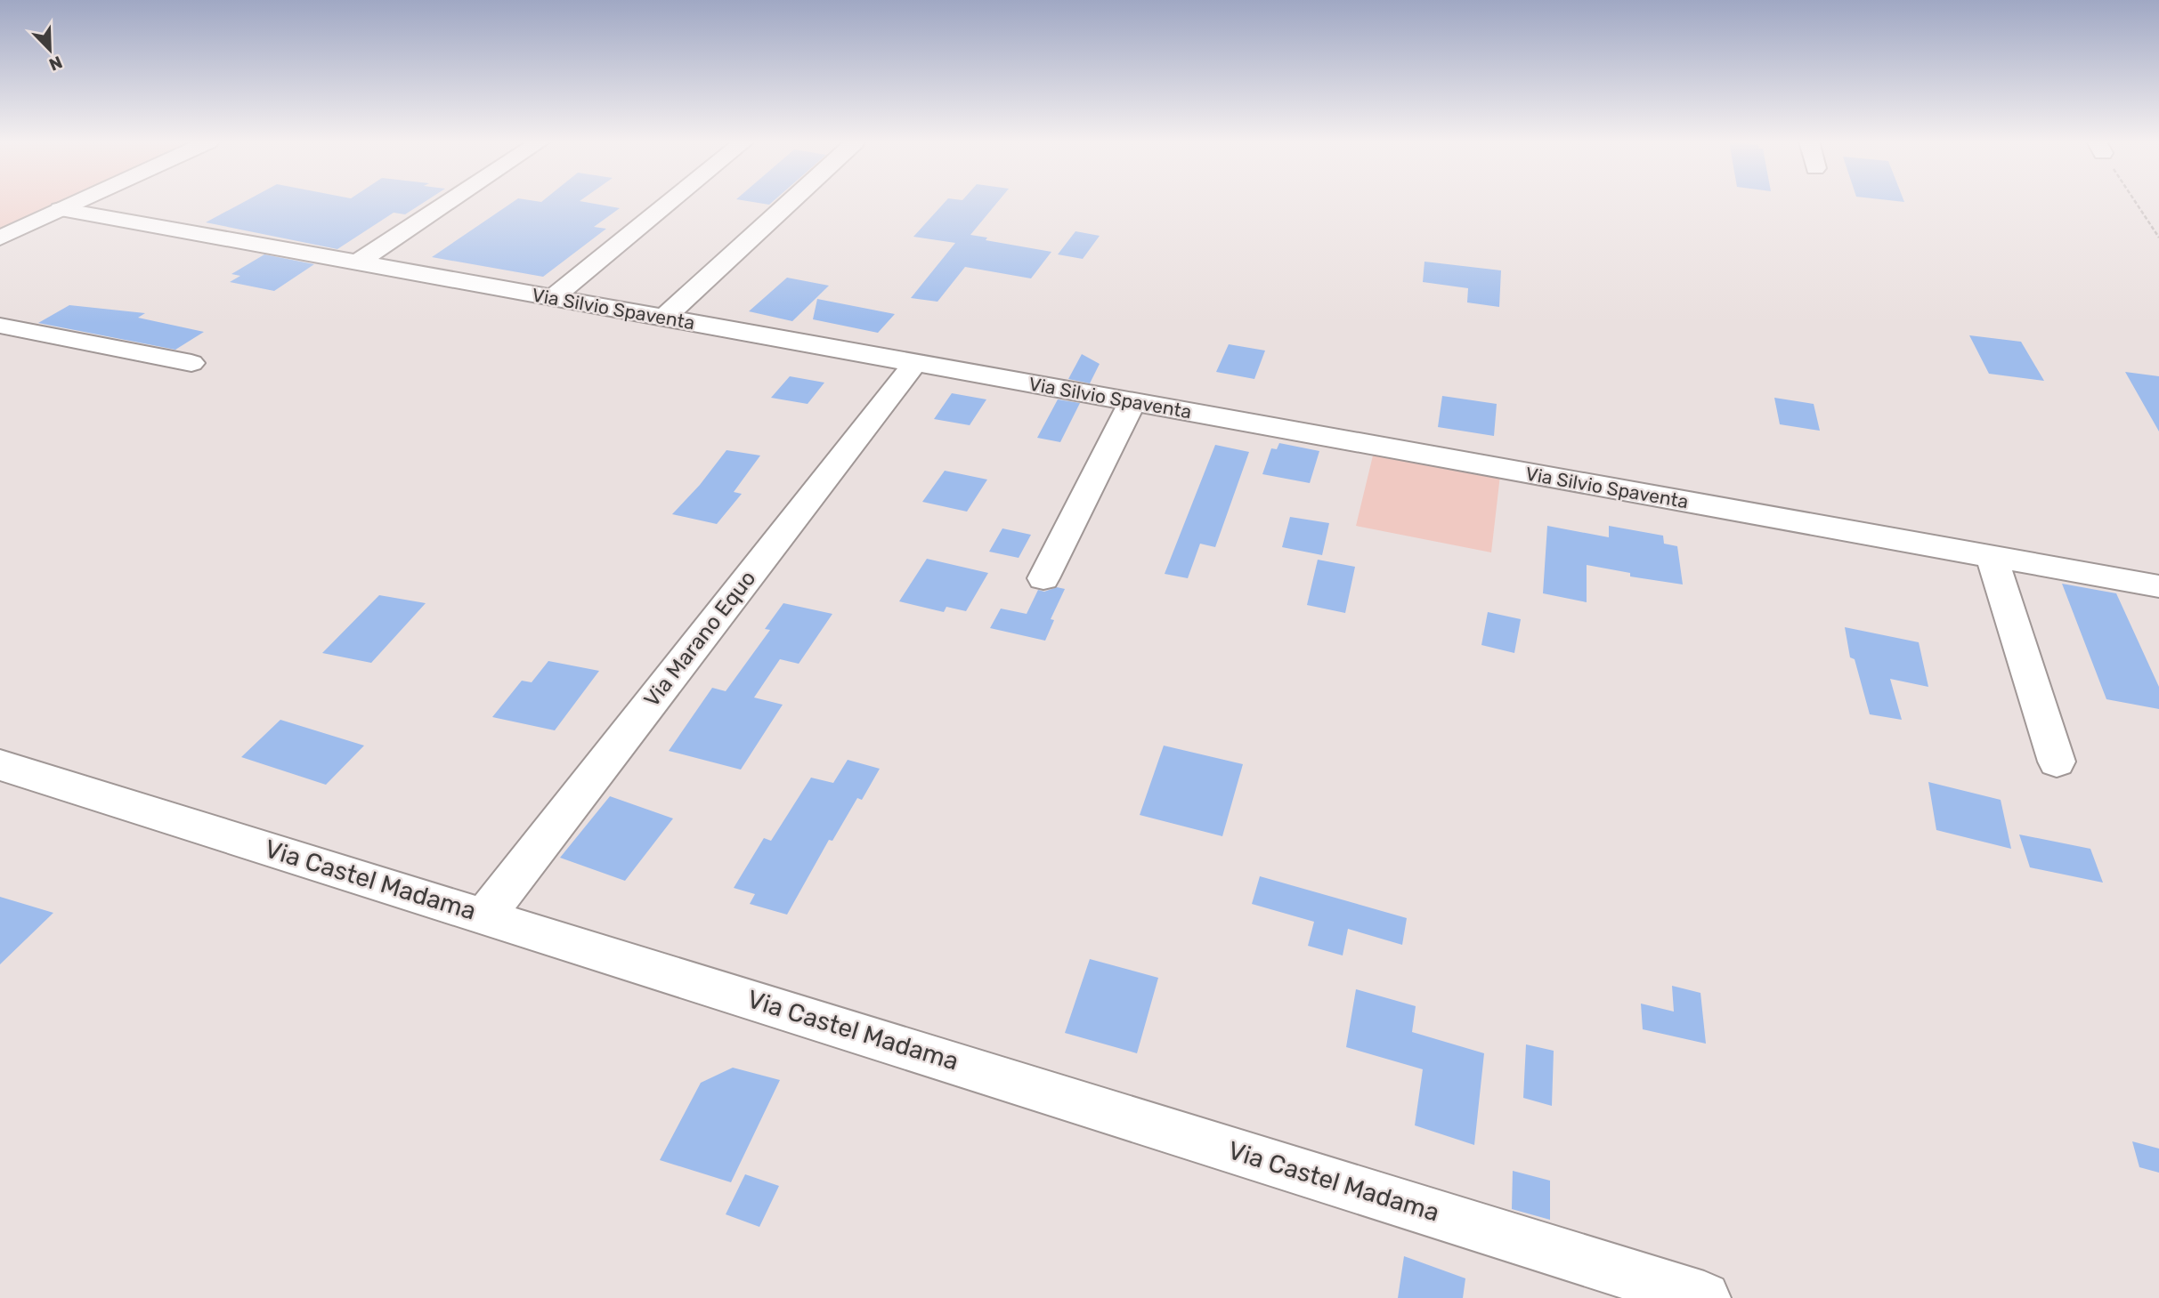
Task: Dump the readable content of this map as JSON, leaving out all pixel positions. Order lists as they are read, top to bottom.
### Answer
{
  "streets": {
    "street": ["Via Silvio Spaventa", "Via Marano Equo", "Via Castel Madama"]
  },
  "crossings": [
    ["Via Silvio Spaventa", "Via Marano Equo"],
    ["Via Marano Equo", "Via Castel Madama"]
  ],
  "north": "bottom right"
}
